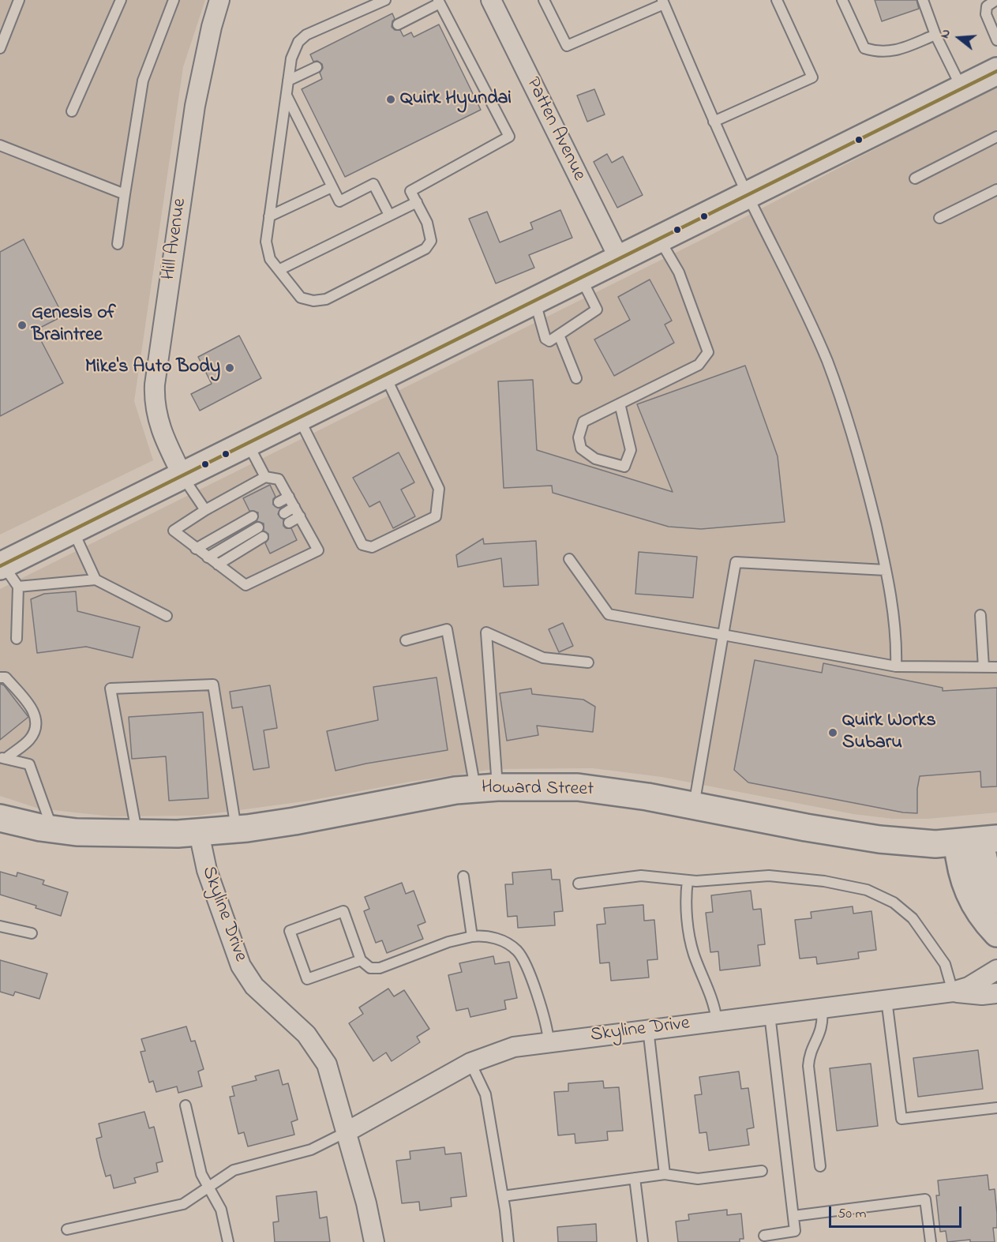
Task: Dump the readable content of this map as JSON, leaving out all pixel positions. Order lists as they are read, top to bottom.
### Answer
{
  "streets": {
    "main road": ["Howard Street"],
    "street": ["Patten Avenue", "Hill Avenue", "Skyline Drive"]
  },
  "crossings": [
    ["Howard Street", "Skyline Drive"]
  ],
  "places": [
    "Quirk Hyundai",
    "Genesis of Braintree",
    "Mike's Auto Body",
    "Quirk Works Subaru"
  ],
  "scale_bar": "50 m",
  "north": "left"
}
